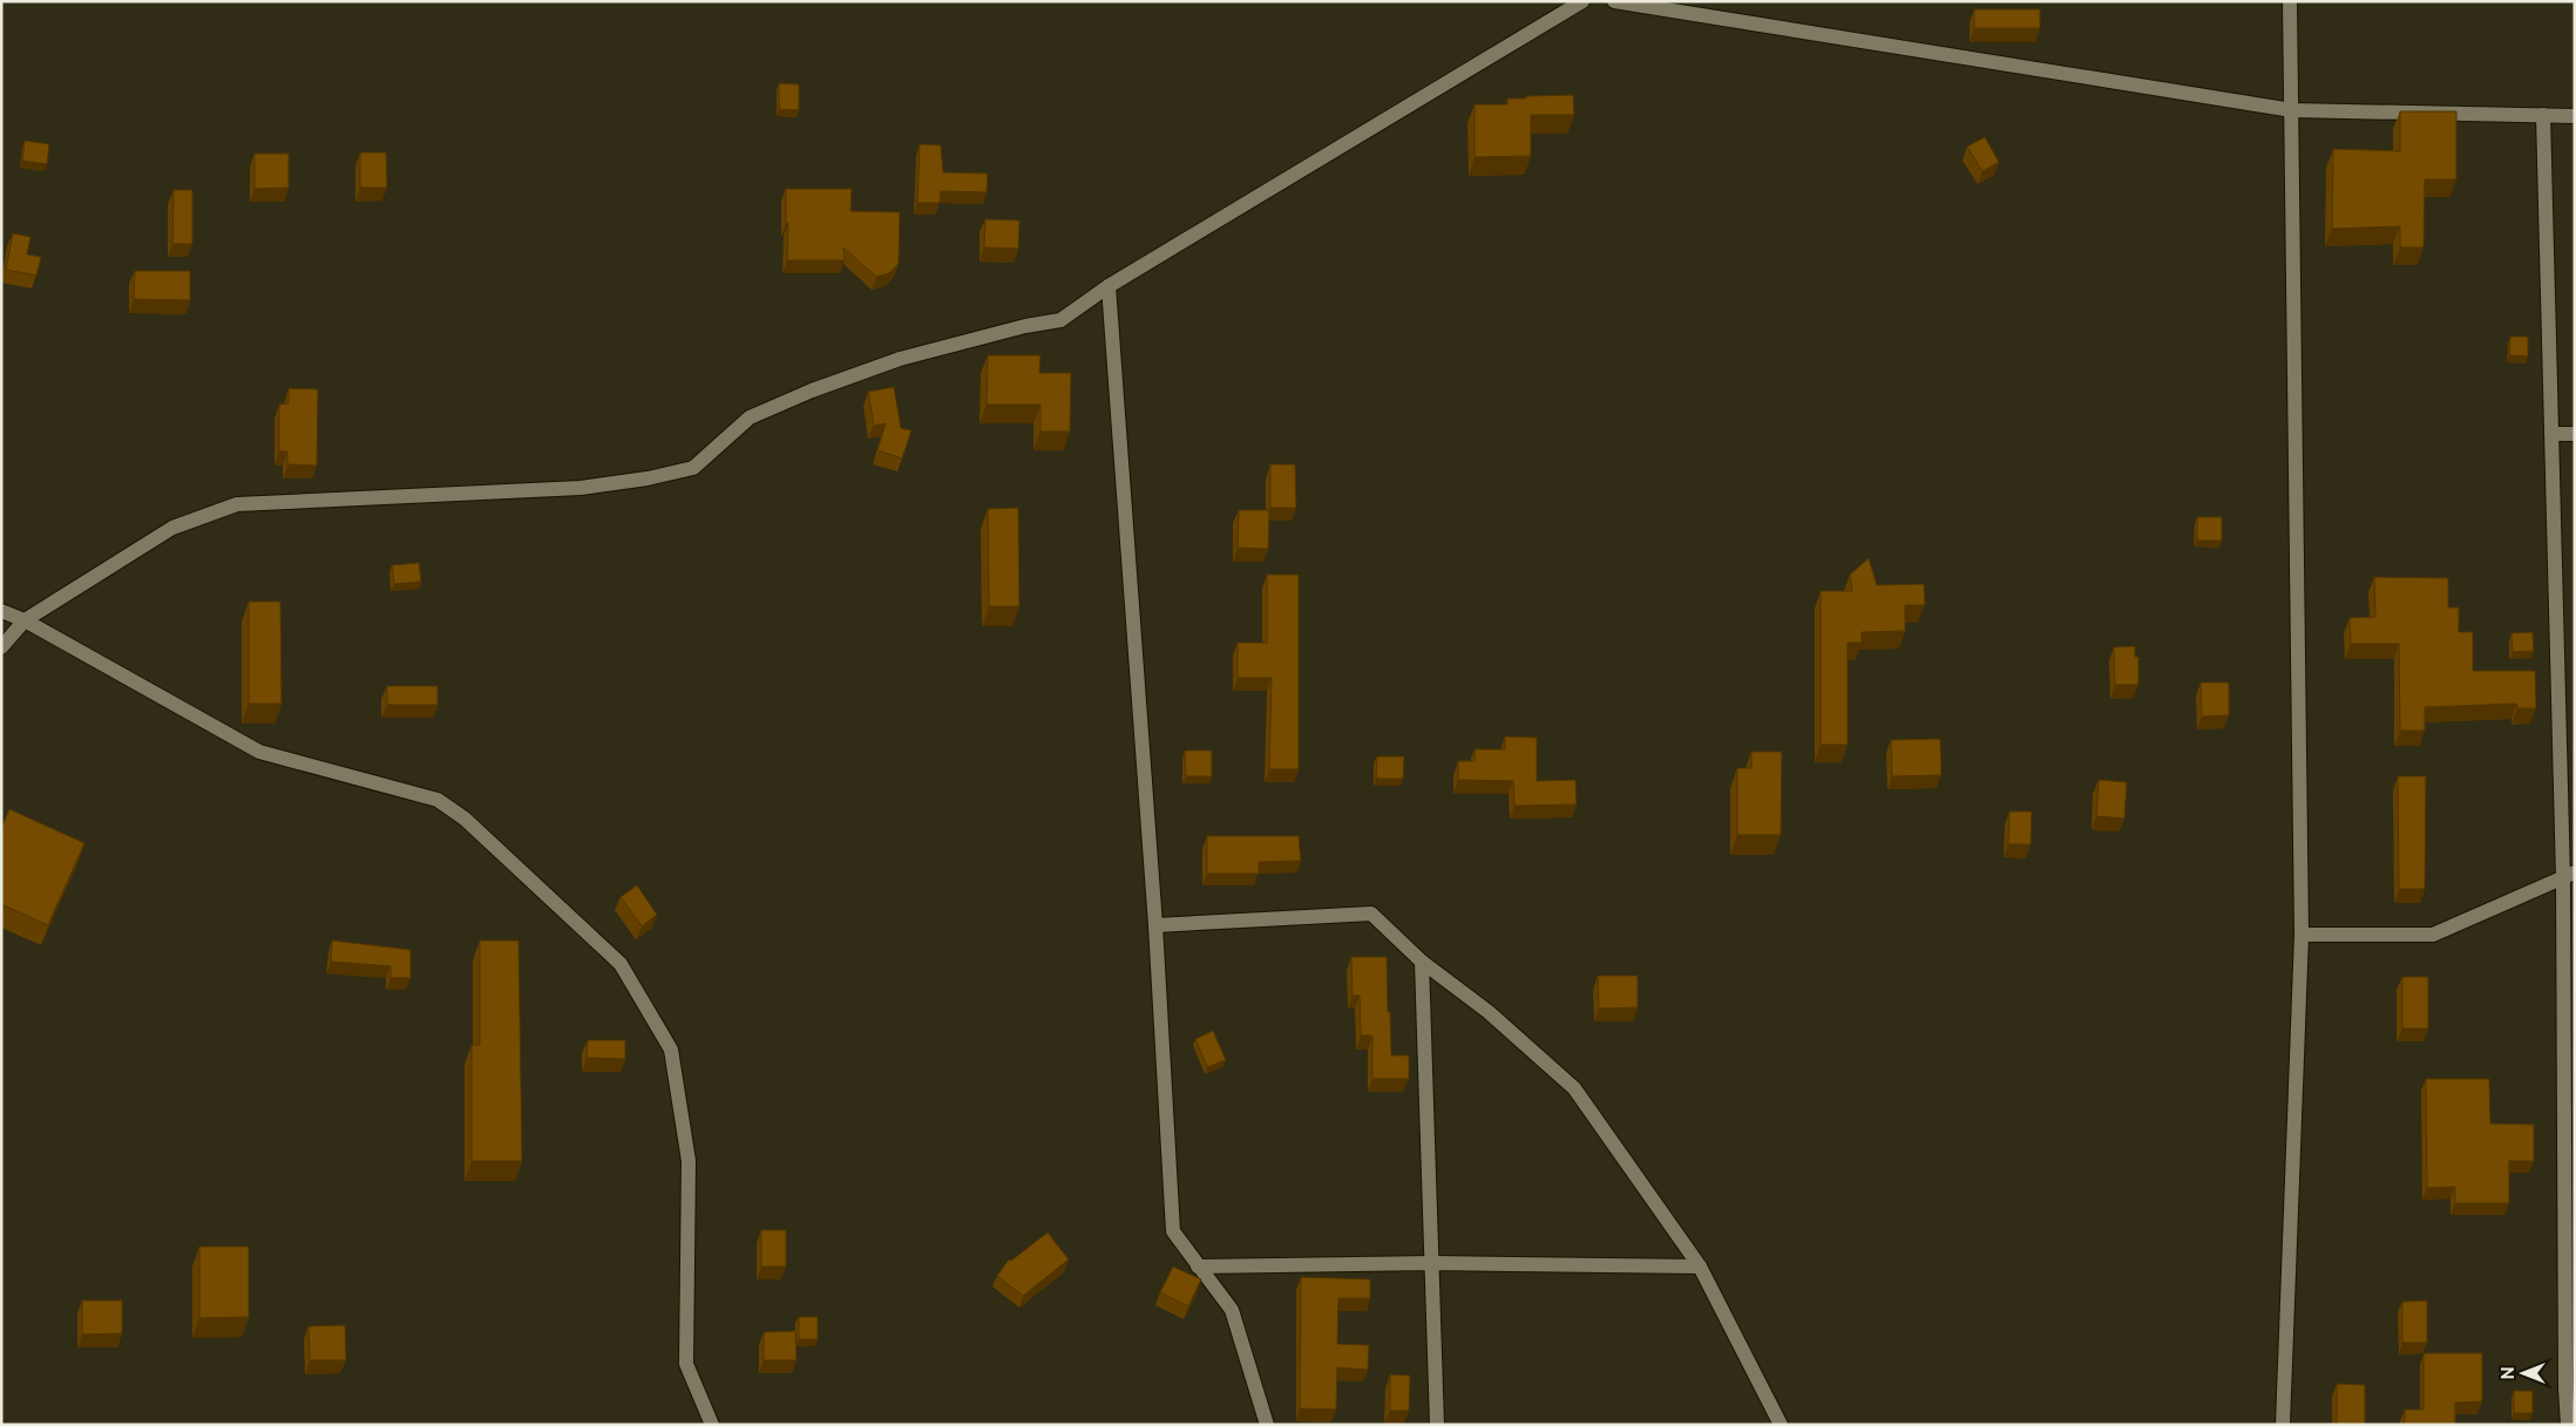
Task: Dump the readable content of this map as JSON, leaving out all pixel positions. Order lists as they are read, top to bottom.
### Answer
{
  "north": "left"
}
